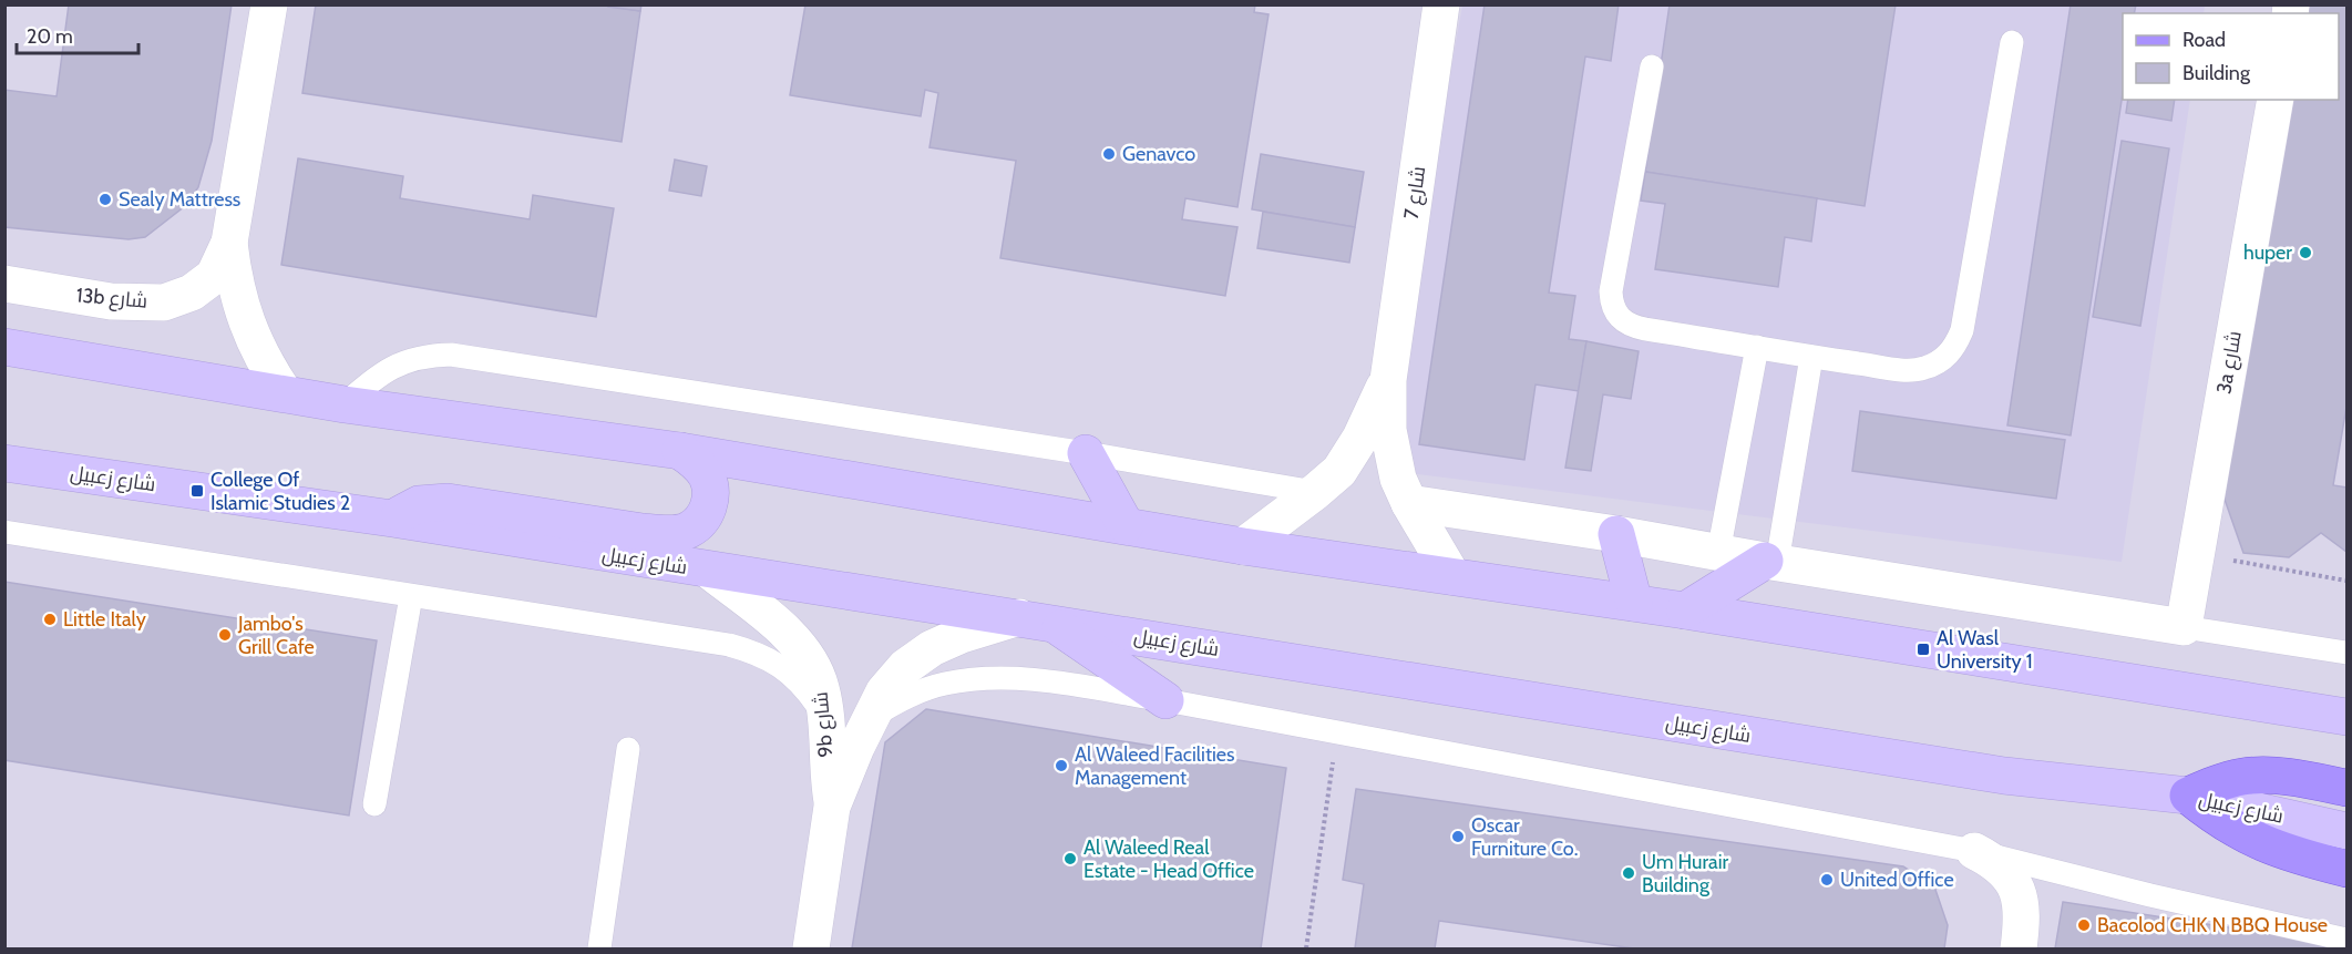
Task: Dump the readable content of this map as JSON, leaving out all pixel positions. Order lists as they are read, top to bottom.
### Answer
{
  "streets": {
    "main road": ["شارع زعبيل"],
    "street": [
      "شارع 7",
      "13b شارع",
      "3a شارع",
      "9b شارع"
    ]
  },
  "crossings": [
    ["شارع زعبيل", "9b شارع"]
  ],
  "places": {
    "other": [
      "Genavco",
      "Sealy Mattress",
      "huper",
      "Little Italy",
      "Jambo's Grill Cafe",
      "Al Waleed Facilities Management",
      "Oscar Furniture Co.",
      "Al Waleed Real Estate - Head Office",
      "Um Hurair Building",
      "United Office",
      "Bacolod CHK N BBQ House"
    ],
    "transit": ["College Of Islamic Studies 2", "Al Wasl University 1"]
  },
  "legend": ["Road", "Building"],
  "scale_bar": "20 m"
}
